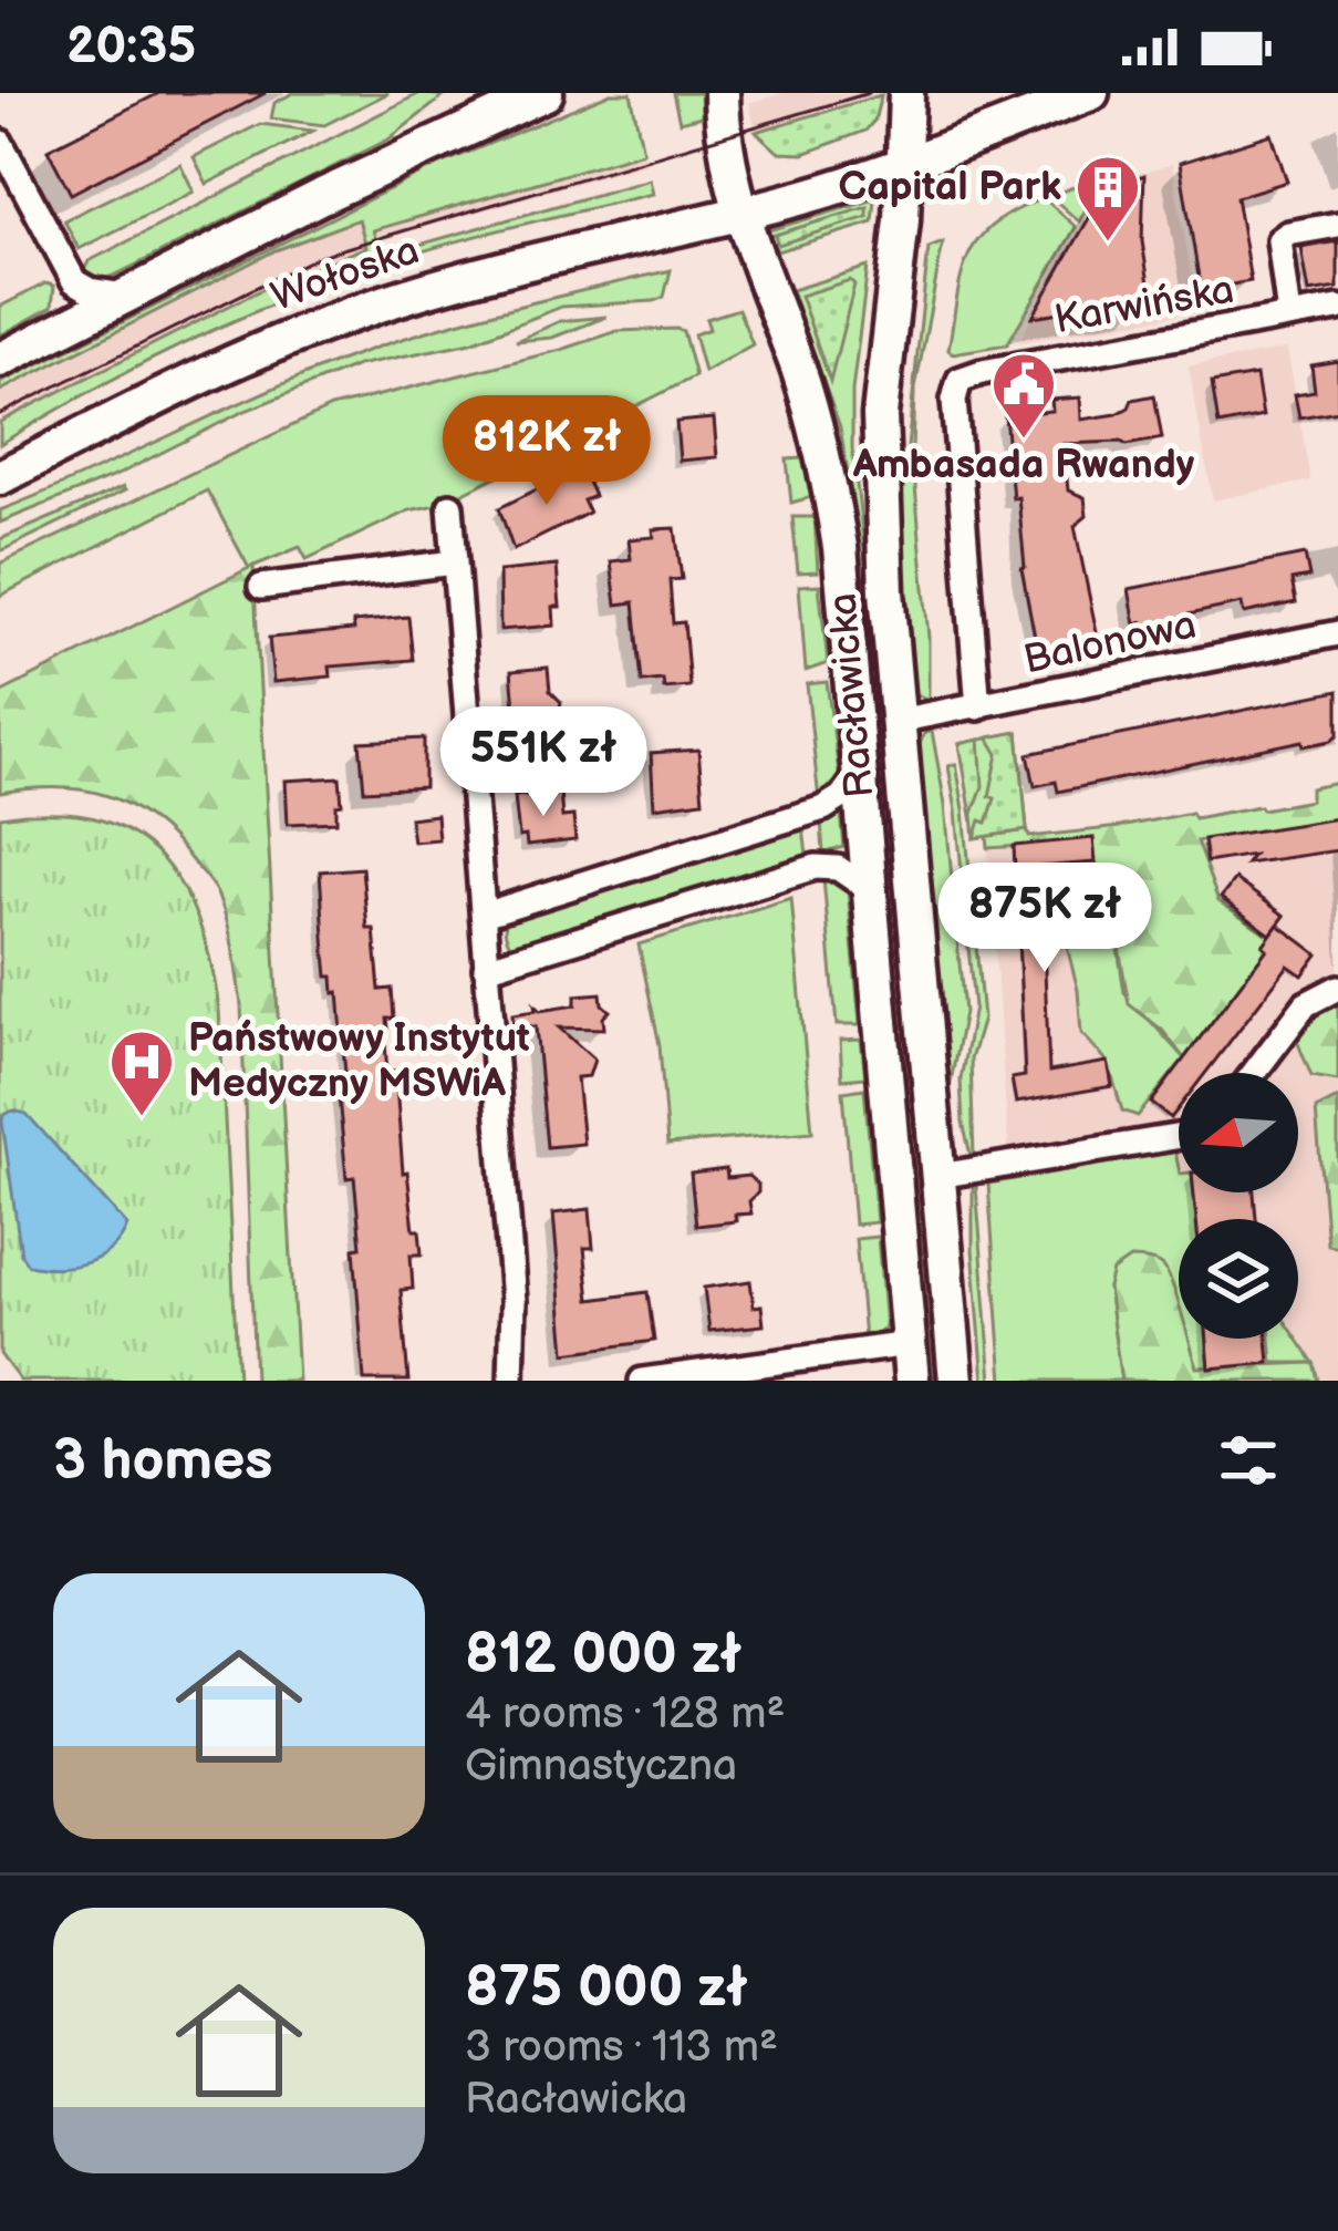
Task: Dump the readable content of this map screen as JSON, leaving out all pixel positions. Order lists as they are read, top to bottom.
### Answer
{
  "streets": {
    "main road": ["Wołoska", "Racławicka"],
    "street": ["Karwińska", "Balonowa"]
  },
  "crossings": [
    ["Wołoska", "Racławicka"],
    ["Karwińska", "Balonowa"],
    ["Balonowa", "Racławicka"]
  ],
  "places": {
    "building": ["Capital Park"],
    "public building": ["Ambasada Rwandy"],
    "hospital": ["Państwowy Instytut Medyczny MSWiA"]
  },
  "north": "left",
  "page": {
    "status": "20:35",
    "price": ["812K zł", "551K zł", "875K zł"],
    "heading": "3 homes",
    "list": [
      {
        "name": "812 000 zł",
        "note": "4 rooms · 128 m² · Gimnastyczna"
      },
      {
        "name": "875 000 zł",
        "note": "3 rooms · 113 m² · Racławicka"
      }
    ]
  }
}
